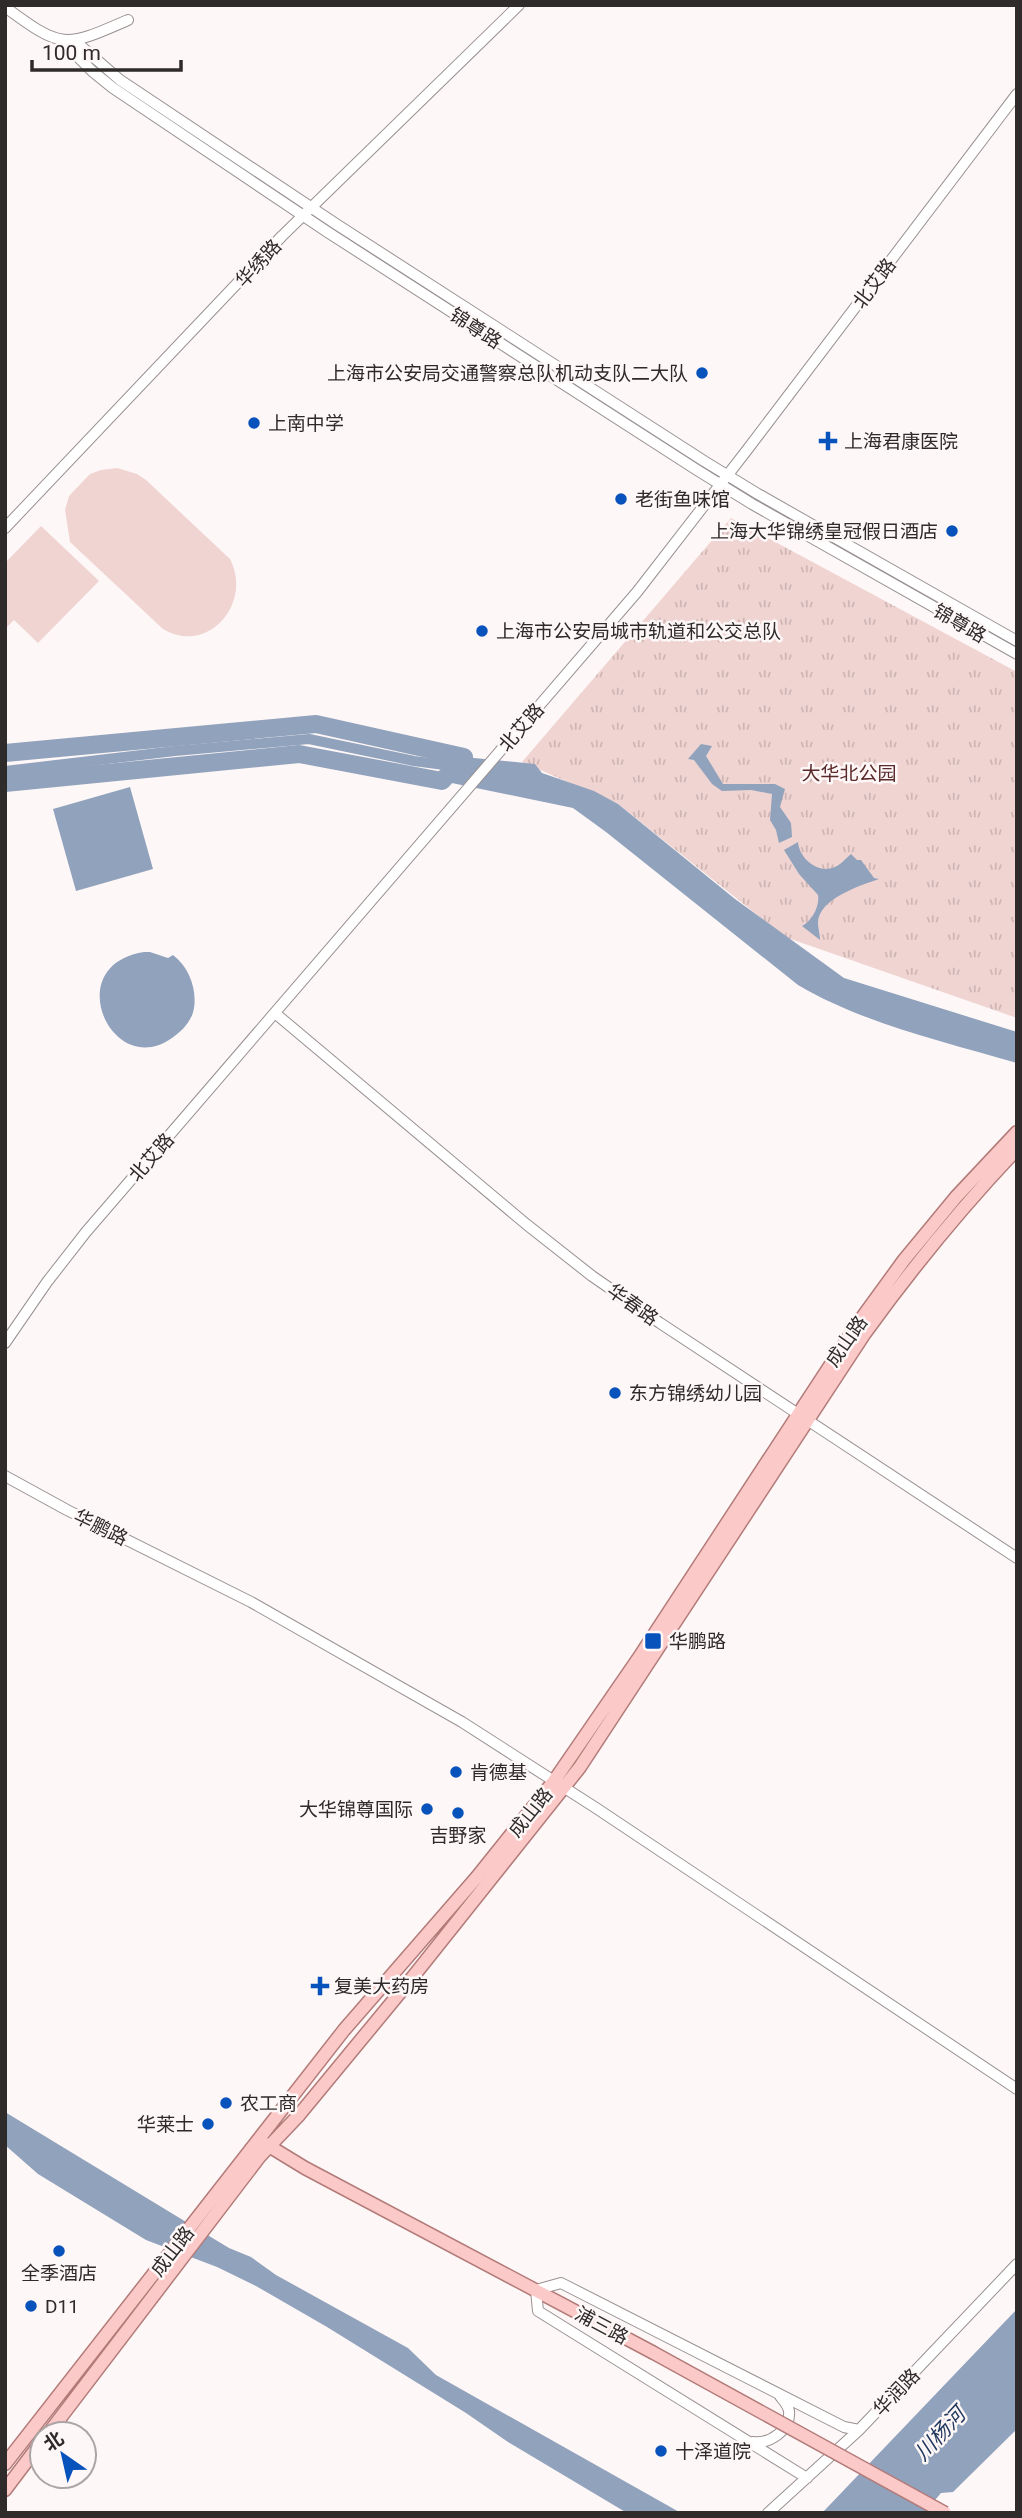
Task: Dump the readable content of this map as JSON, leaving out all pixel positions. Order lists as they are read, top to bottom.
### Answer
{
  "streets": {
    "main road": ["成山路", "浦三路"],
    "street": [
      "华绣路",
      "北艾路",
      "锦尊路",
      "华春路",
      "华鹏路",
      "华润路"
    ]
  },
  "crossings": [
    ["华绣路", "锦尊路"],
    ["北艾路", "锦尊路"],
    ["北艾路", "华春路"],
    ["华春路", "成山路"],
    ["成山路", "华鹏路"],
    ["成山路", "浦三路"]
  ],
  "water": ["川杨河"],
  "parks": ["大华北公园"],
  "places": {
    "other": [
      "上海市公安局交通警察总队机动支队二大队",
      "上南中学",
      "老街鱼味馆",
      "上海大华锦绣皇冠假日酒店",
      "上海市公安局城市轨道和公交总队",
      "东方锦绣幼儿园",
      "肯德基",
      "大华锦尊国际",
      "吉野家",
      "农工商",
      "华莱士",
      "全季酒店",
      "D11",
      "十泽道院"
    ],
    "health": ["上海君康医院", "复美大药房"],
    "transit": ["华鹏路"]
  },
  "scale_bar": "100 m",
  "north": "top left"
}
